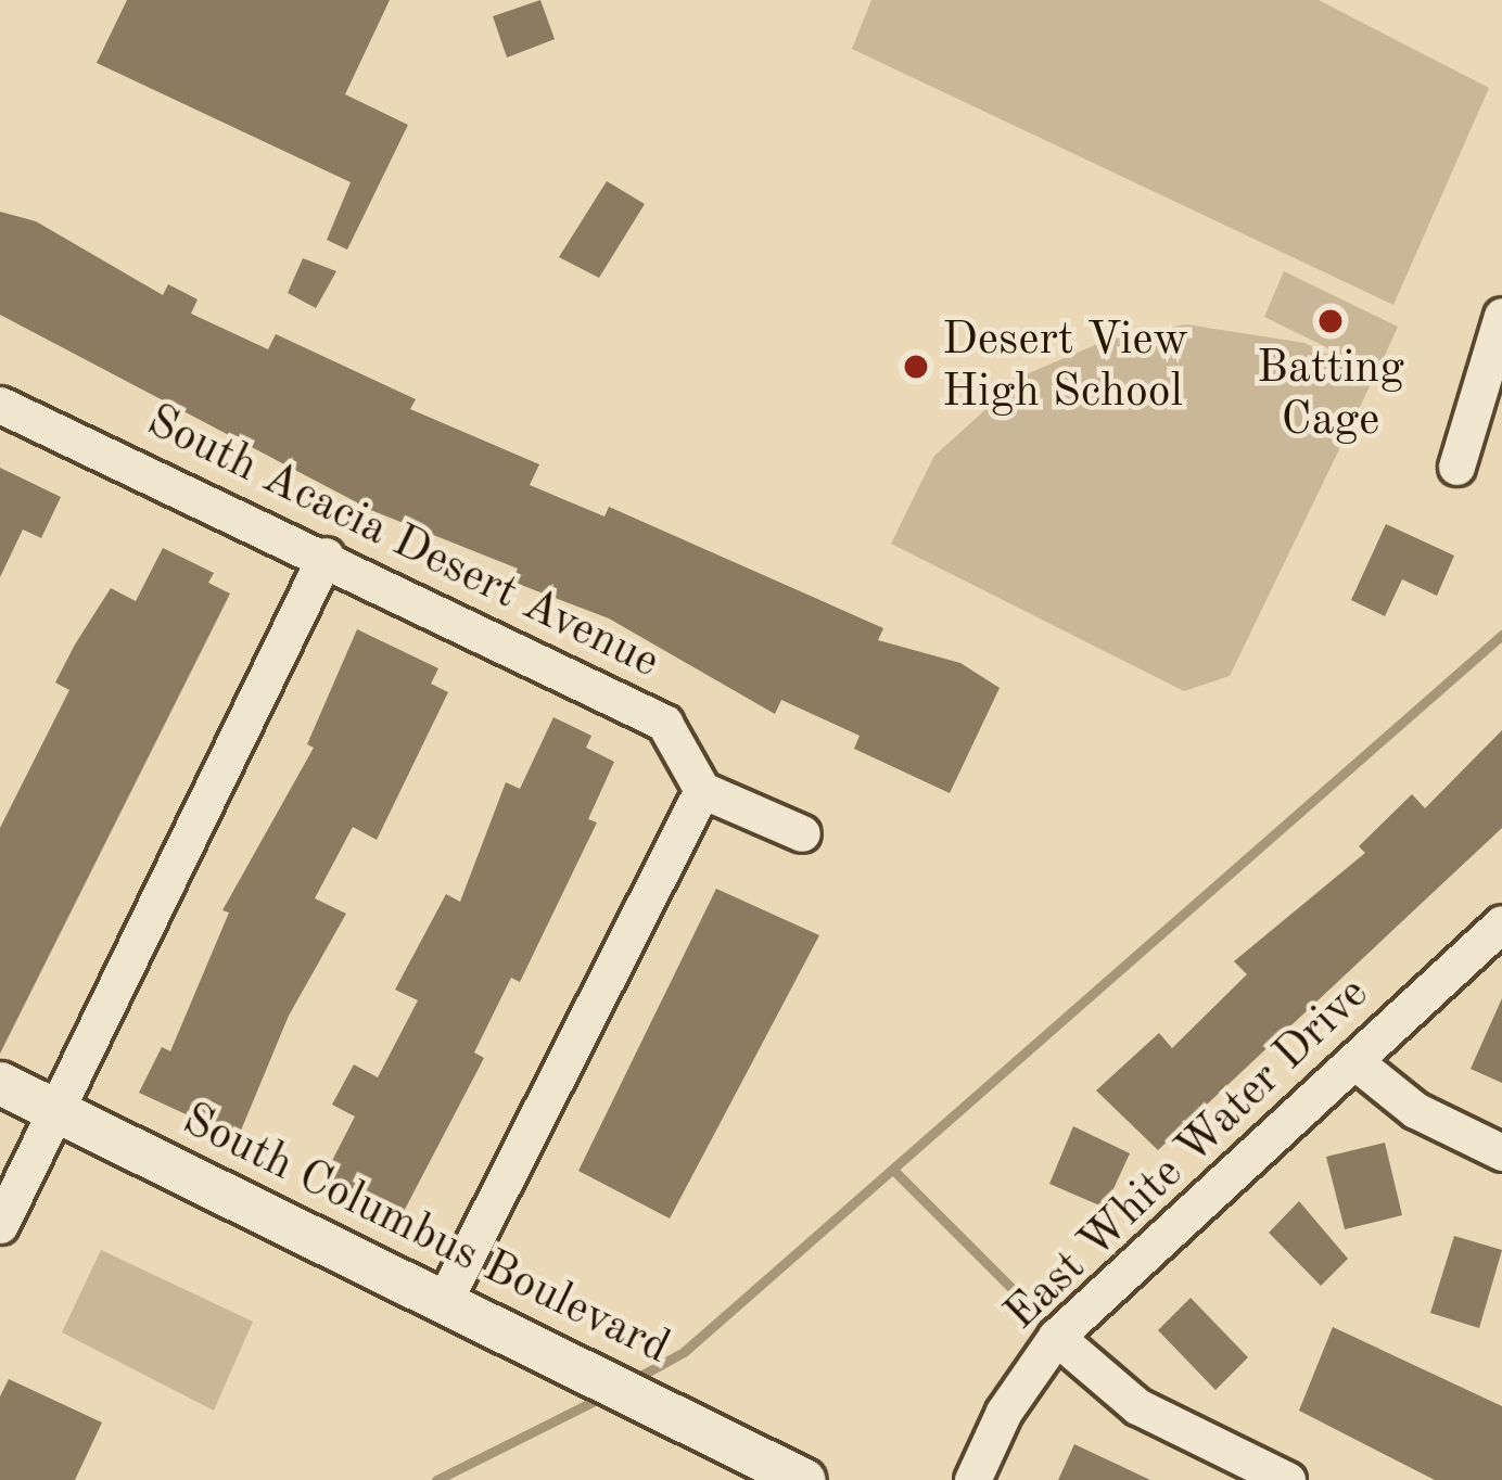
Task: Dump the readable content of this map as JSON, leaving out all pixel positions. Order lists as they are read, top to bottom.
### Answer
{
  "streets": {
    "street": ["South Acacia Desert Avenue", "East White Water Drive", "South Columbus Boulevard"]
  },
  "places": ["Batting Cage", "Desert View High School"]
}
